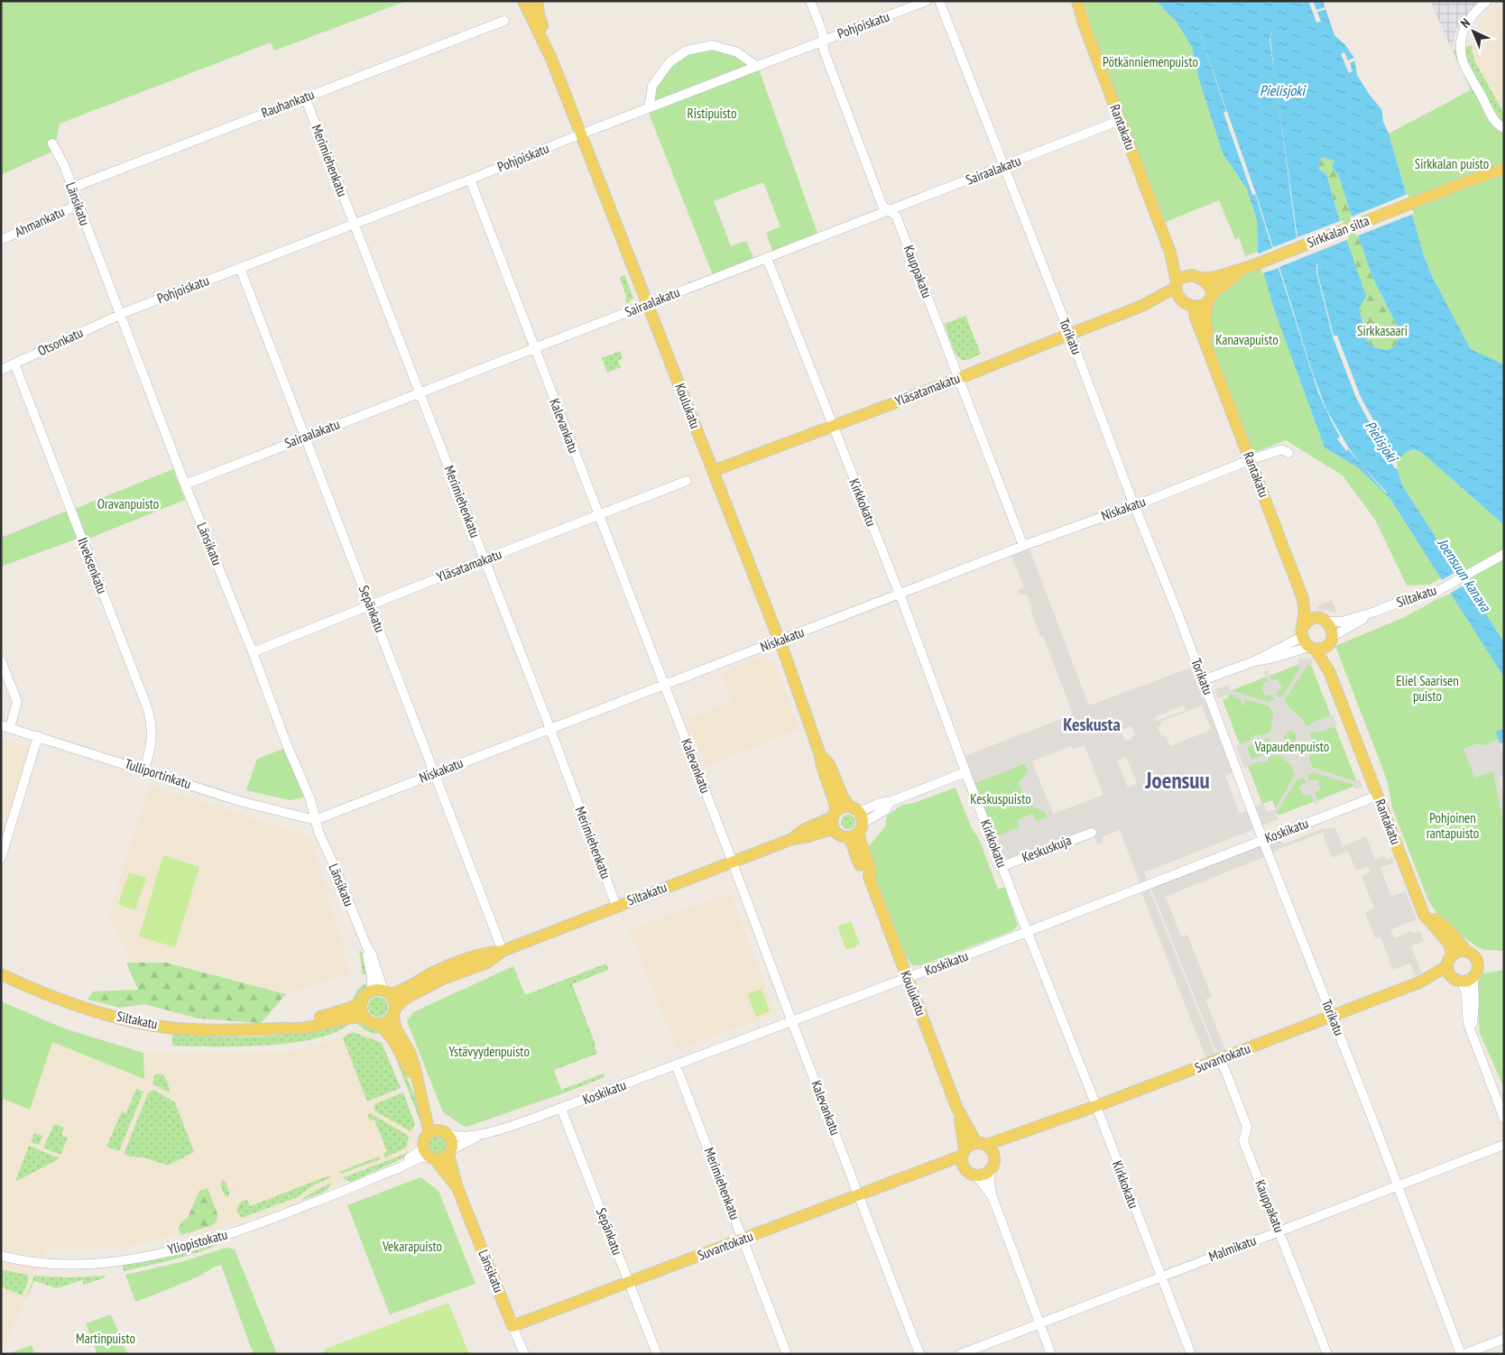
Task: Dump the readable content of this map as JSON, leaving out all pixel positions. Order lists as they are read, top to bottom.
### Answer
{
  "streets": {
    "main road": [
      "Rantakatu",
      "Länsikatu",
      "Sirkkalan silta",
      "Yläsatamakatu",
      "Koulukatu",
      "Siltakatu",
      "Suvantokatu"
    ],
    "street": [
      "Pohjoiskatu",
      "Rauhankatu",
      "Merimiehenkatu",
      "Sairaalakatu",
      "Ahmankatu",
      "Kauppakatu",
      "Torikatu",
      "Otsonkatu",
      "Kalevankatu",
      "Kirkkokatu",
      "Niskakatu",
      "Ilveksenkatu",
      "Sepänkatu",
      "Tulliportinkatu",
      "Koskikatu",
      "Keskuskuja",
      "Yliopistokatu",
      "Malmikatu"
    ]
  },
  "crossings": [
    ["Pohjoiskatu", "Merimiehenkatu"],
    ["Pohjoiskatu", "Länsikatu"],
    ["Pohjoiskatu", "Kauppakatu"],
    ["Pohjoiskatu", "Otsonkatu"],
    ["Pohjoiskatu", "Koulukatu"],
    ["Pohjoiskatu", "Kalevankatu"],
    ["Pohjoiskatu", "Sepänkatu"],
    ["Rauhankatu", "Merimiehenkatu"],
    ["Rauhankatu", "Länsikatu"],
    ["Rantakatu", "Sairaalakatu"],
    ["Rantakatu", "Yläsatamakatu"],
    ["Rantakatu", "Niskakatu"],
    ["Rantakatu", "Siltakatu"],
    ["Rantakatu", "Koskikatu"],
    ["Rantakatu", "Suvantokatu"],
    ["Merimiehenkatu", "Sairaalakatu"],
    ["Merimiehenkatu", "Yläsatamakatu"],
    ["Merimiehenkatu", "Niskakatu"],
    ["Merimiehenkatu", "Siltakatu"],
    ["Merimiehenkatu", "Koskikatu"],
    ["Merimiehenkatu", "Suvantokatu"],
    ["Sairaalakatu", "Länsikatu"],
    ["Sairaalakatu", "Kauppakatu"],
    ["Sairaalakatu", "Torikatu"],
    ["Sairaalakatu", "Koulukatu"],
    ["Sairaalakatu", "Kalevankatu"],
    ["Sairaalakatu", "Kirkkokatu"],
    ["Sairaalakatu", "Sepänkatu"],
    ["Länsikatu", "Ahmankatu"],
    ["Länsikatu", "Otsonkatu"],
    ["Länsikatu", "Yläsatamakatu"],
    ["Länsikatu", "Niskakatu"],
    ["Länsikatu", "Siltakatu"],
    ["Länsikatu", "Tulliportinkatu"],
    ["Länsikatu", "Koskikatu"],
    ["Länsikatu", "Suvantokatu"],
    ["Länsikatu", "Yliopistokatu"],
    ["Kauppakatu", "Yläsatamakatu"],
    ["Kauppakatu", "Niskakatu"],
    ["Kauppakatu", "Suvantokatu"],
    ["Kauppakatu", "Malmikatu"],
    ["Torikatu", "Yläsatamakatu"],
    ["Torikatu", "Niskakatu"],
    ["Torikatu", "Koskikatu"],
    ["Torikatu", "Suvantokatu"],
    ["Torikatu", "Malmikatu"],
    ["Otsonkatu", "Ilveksenkatu"],
    ["Yläsatamakatu", "Koulukatu"],
    ["Yläsatamakatu", "Kalevankatu"],
    ["Yläsatamakatu", "Kirkkokatu"],
    ["Yläsatamakatu", "Sepänkatu"],
    ["Koulukatu", "Niskakatu"],
    ["Koulukatu", "Siltakatu"],
    ["Koulukatu", "Koskikatu"],
    ["Koulukatu", "Suvantokatu"],
    ["Kalevankatu", "Niskakatu"],
    ["Kalevankatu", "Siltakatu"],
    ["Kalevankatu", "Koskikatu"],
    ["Kalevankatu", "Suvantokatu"],
    ["Kirkkokatu", "Niskakatu"],
    ["Kirkkokatu", "Koskikatu"],
    ["Kirkkokatu", "Keskuskuja"],
    ["Kirkkokatu", "Suvantokatu"],
    ["Kirkkokatu", "Malmikatu"],
    ["Niskakatu", "Sepänkatu"],
    ["Niskakatu", "Tulliportinkatu"],
    ["Ilveksenkatu", "Tulliportinkatu"],
    ["Siltakatu", "Sepänkatu"],
    ["Sepänkatu", "Koskikatu"],
    ["Sepänkatu", "Suvantokatu"],
    ["Koskikatu", "Yliopistokatu"]
  ],
  "districts": ["Keskusta", "Joensuu"],
  "water": ["Pielisjoki", "Joensuun kanava"],
  "parks": [
    "Pötkänniemenpuisto",
    "Ristipuisto",
    "Sirkkalan puisto",
    "Sirkkasaari",
    "Kanavapuisto",
    "Oravanpuisto",
    "Eliel Saarisen puisto",
    "Vapaudenpuisto",
    "Keskuspuisto",
    "Pohjoinen rantapuisto",
    "Ystävyydenpuisto",
    "Vekarapuisto",
    "Martinpuisto"
  ],
  "north": "top left"
}
